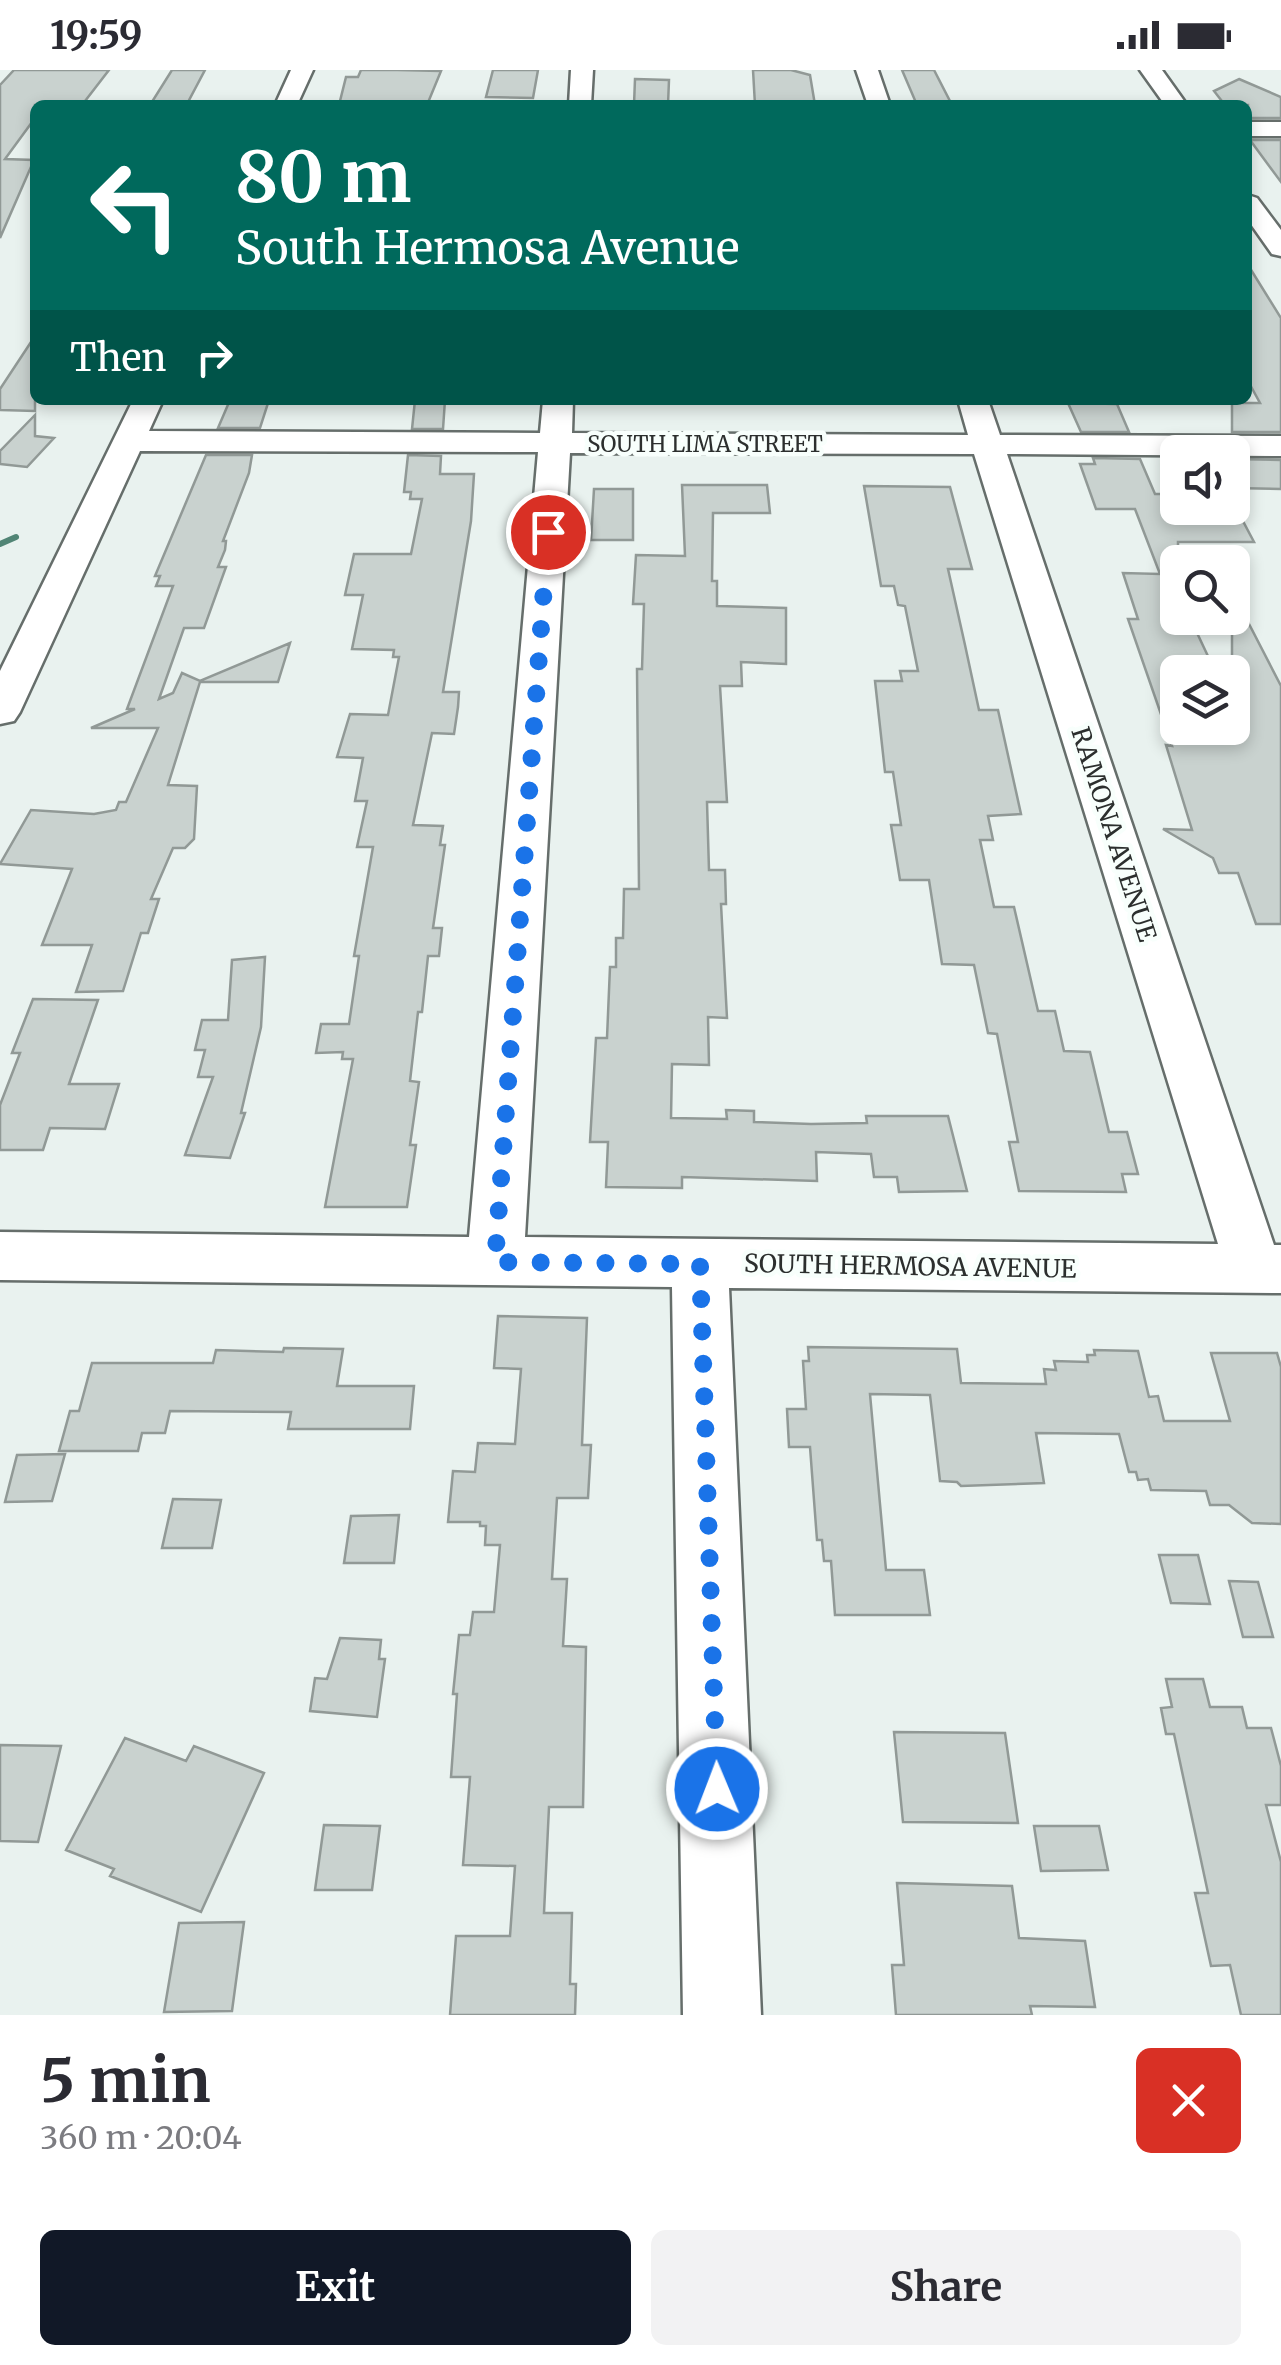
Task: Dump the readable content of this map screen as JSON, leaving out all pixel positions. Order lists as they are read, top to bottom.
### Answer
{
  "streets": {
    "street": ["SOUTH LIMA STREET", "RAMONA AVENUE", "SOUTH HERMOSA AVENUE"]
  },
  "crossings": [
    ["SOUTH LIMA STREET", "RAMONA AVENUE"],
    ["RAMONA AVENUE", "SOUTH HERMOSA AVENUE"]
  ],
  "page": {
    "status": "19:59",
    "turn": ["80 m", "South Hermosa Avenue"],
    "then": "Then",
    "heading": ["5 min", "360 m · 20:04"],
    "buttons": ["Exit", "Share"]
  }
}
